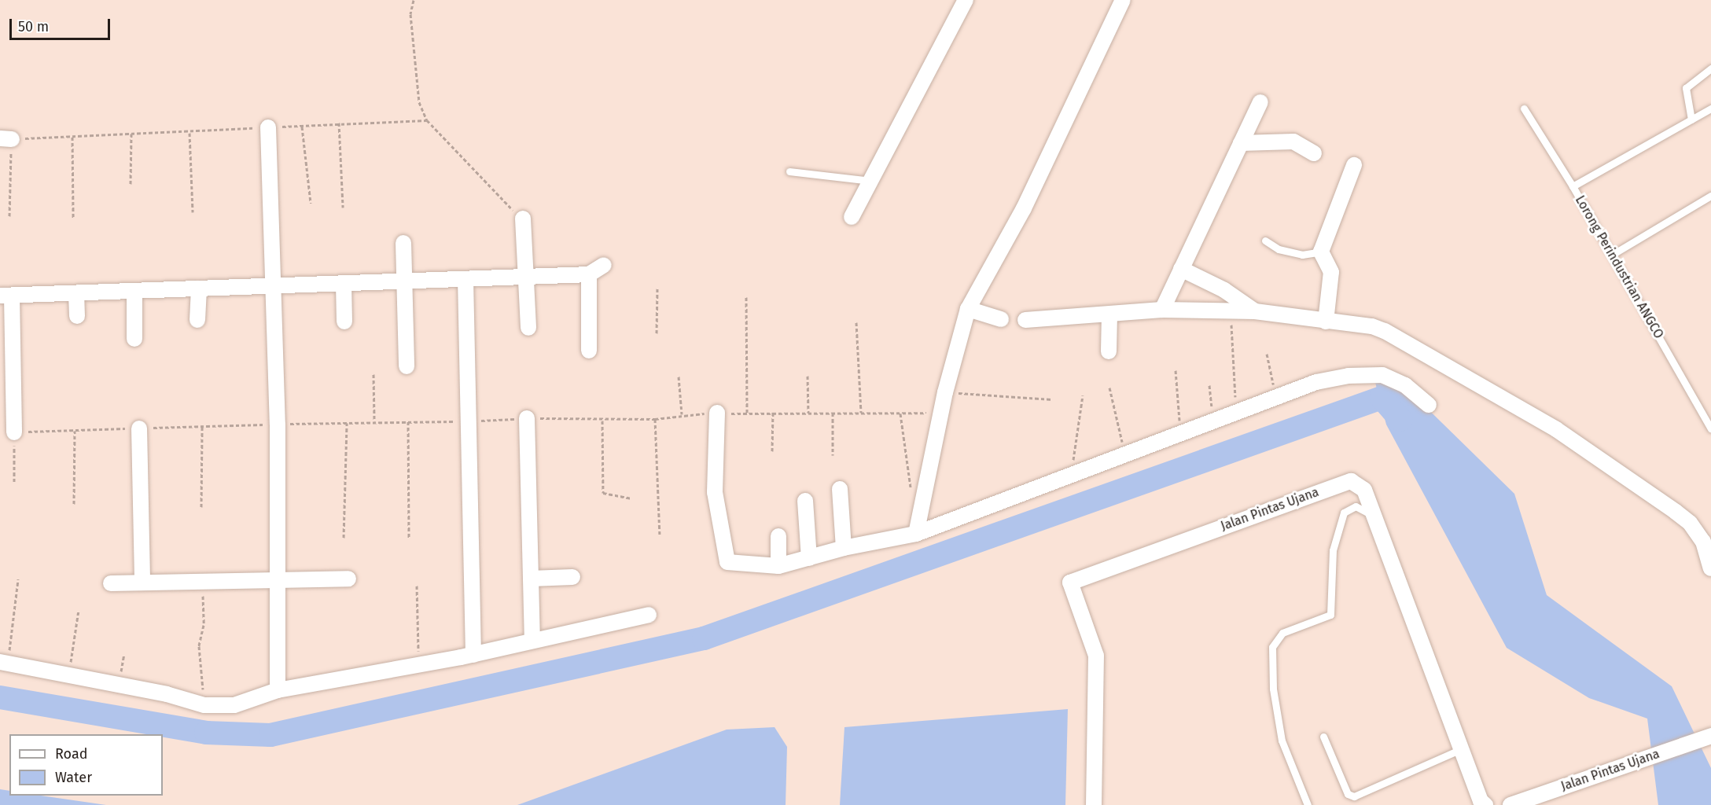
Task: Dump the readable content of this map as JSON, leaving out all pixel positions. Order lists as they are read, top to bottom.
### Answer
{
  "streets": {
    "street": ["Jalan Pintas Ujana"],
    "lane": ["Lorong Perindustrian ANGCO"]
  },
  "legend": ["Road", "Water"],
  "scale_bar": "50 m"
}
